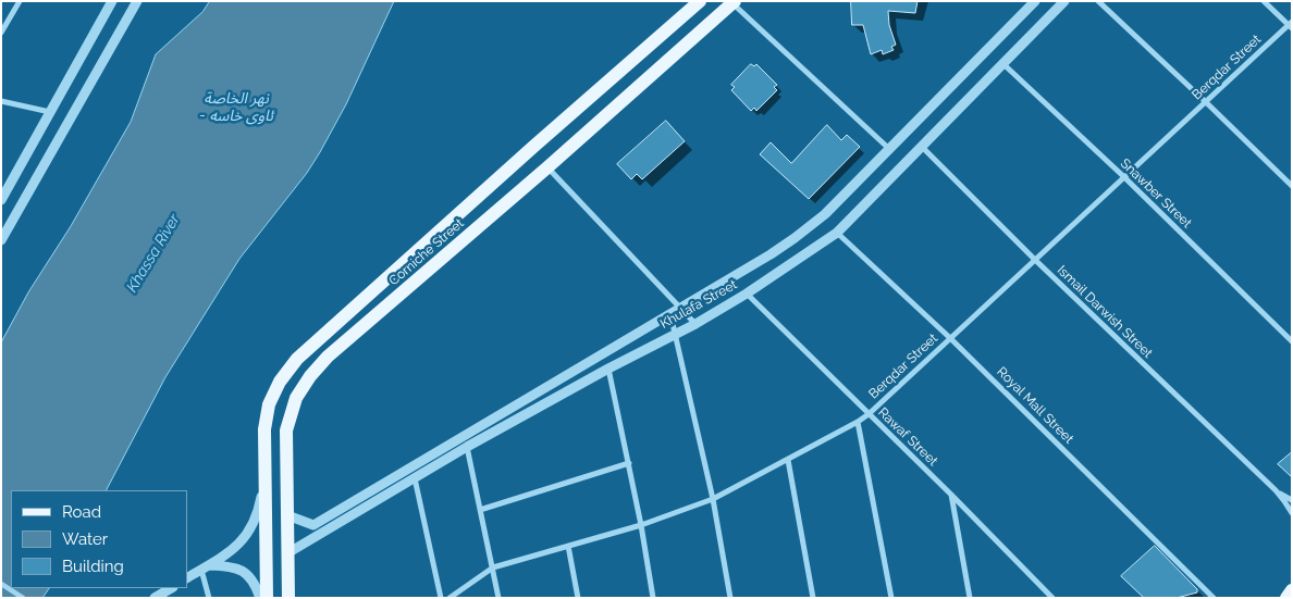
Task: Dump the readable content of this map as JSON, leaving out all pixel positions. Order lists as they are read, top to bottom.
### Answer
{
  "streets": {
    "main road": ["Corniche Street"],
    "street": [
      "Berqdar Street",
      "Snawber Street",
      "Khulafa Street",
      "Ismail Darwish Street",
      "Royal Mall Street",
      "Rawaf Street"
    ]
  },
  "crossings": [
    ["Berqdar Street", "Snawber Street"],
    ["Berqdar Street", "Ismail Darwish Street"],
    ["Berqdar Street", "Royal Mall Street"],
    ["Berqdar Street", "Rawaf Street"],
    ["Snawber Street", "Khulafa Street"],
    ["Corniche Street", "Khulafa Street"],
    ["Khulafa Street", "Ismail Darwish Street"],
    ["Khulafa Street", "Royal Mall Street"],
    ["Khulafa Street", "Rawaf Street"]
  ],
  "water": ["نهر الخاصة - ئاوی خاسە", "Khassa River"],
  "legend": ["Road", "Water", "Building"]
}
